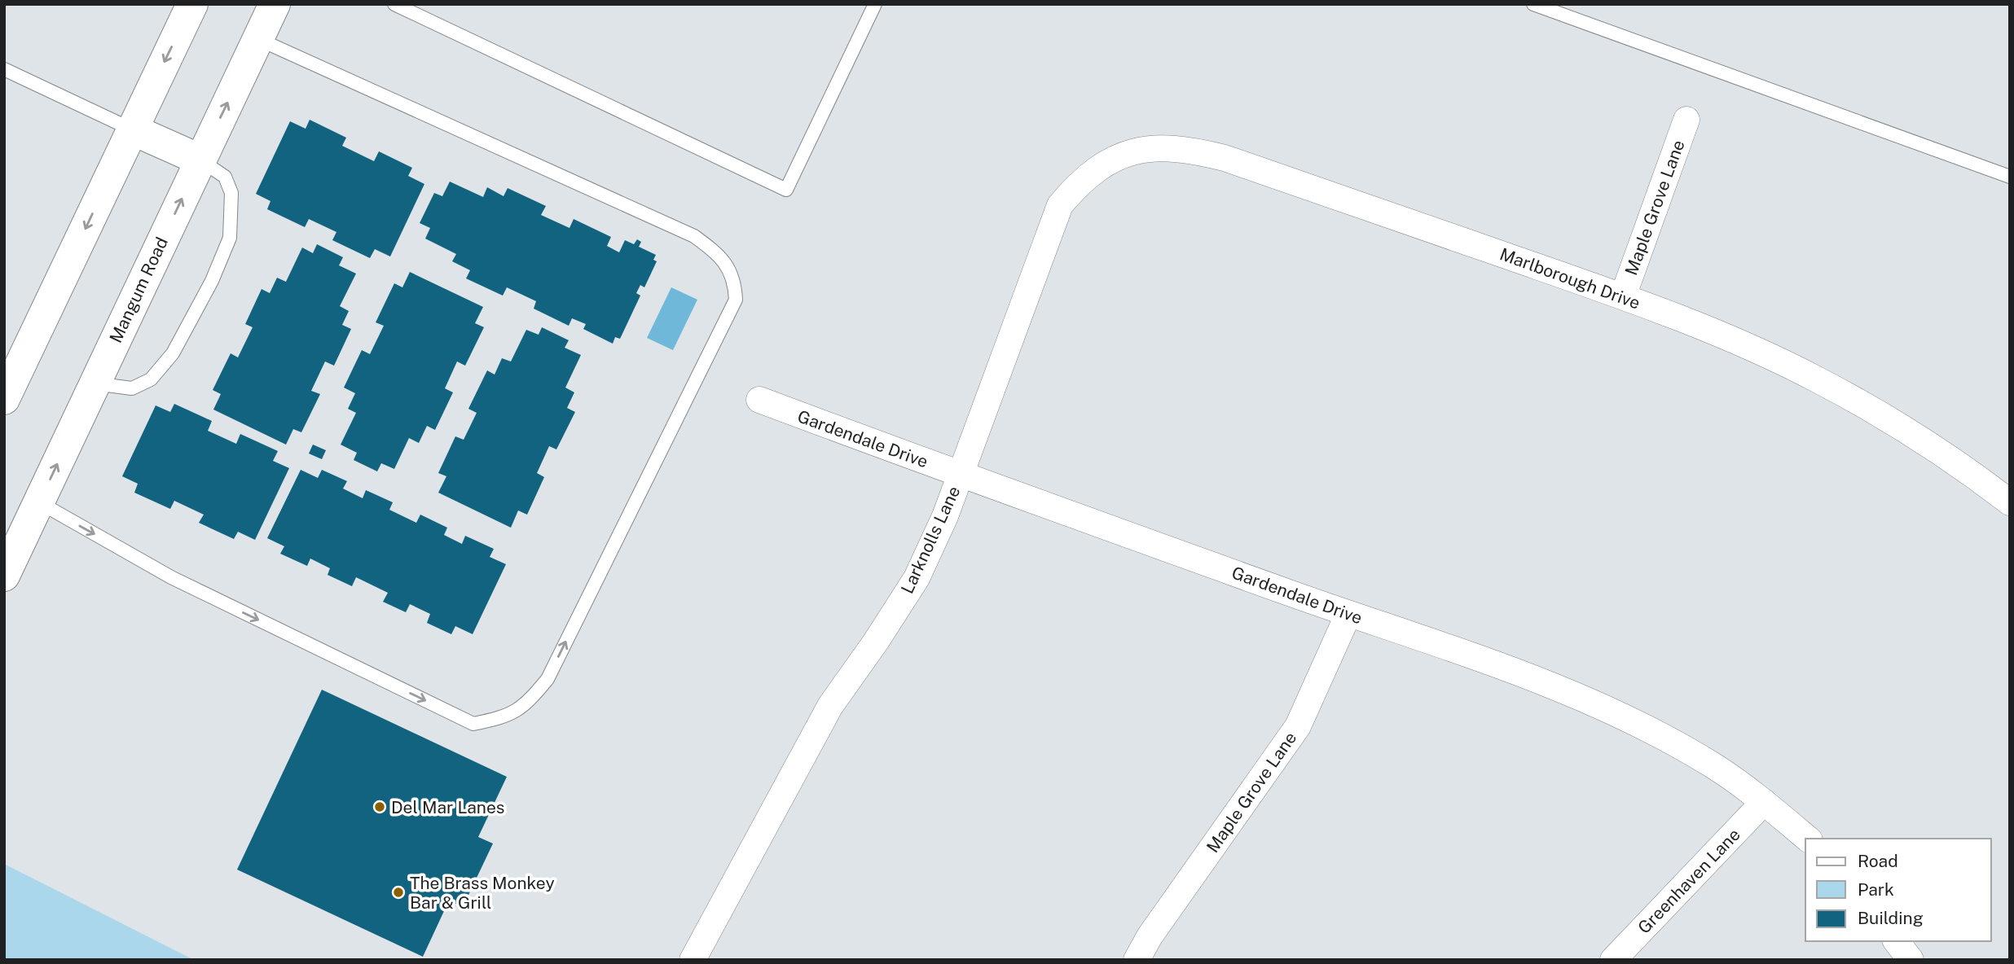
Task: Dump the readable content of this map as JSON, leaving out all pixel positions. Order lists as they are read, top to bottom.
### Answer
{
  "streets": {
    "main road": ["Mangum Road"],
    "street": [
      "Maple Grove Lane",
      "Marlborough Drive",
      "Gardendale Drive",
      "Larknolls Lane",
      "Greenhaven Lane"
    ]
  },
  "crossings": [
    ["Maple Grove Lane", "Marlborough Drive"],
    ["Maple Grove Lane", "Gardendale Drive"],
    ["Marlborough Drive", "Larknolls Lane"],
    ["Gardendale Drive", "Larknolls Lane"],
    ["Gardendale Drive", "Greenhaven Lane"]
  ],
  "places": ["Del Mar Lanes", "The Brass Monkey Bar & Grill"],
  "legend": ["Road", "Park", "Building"]
}
